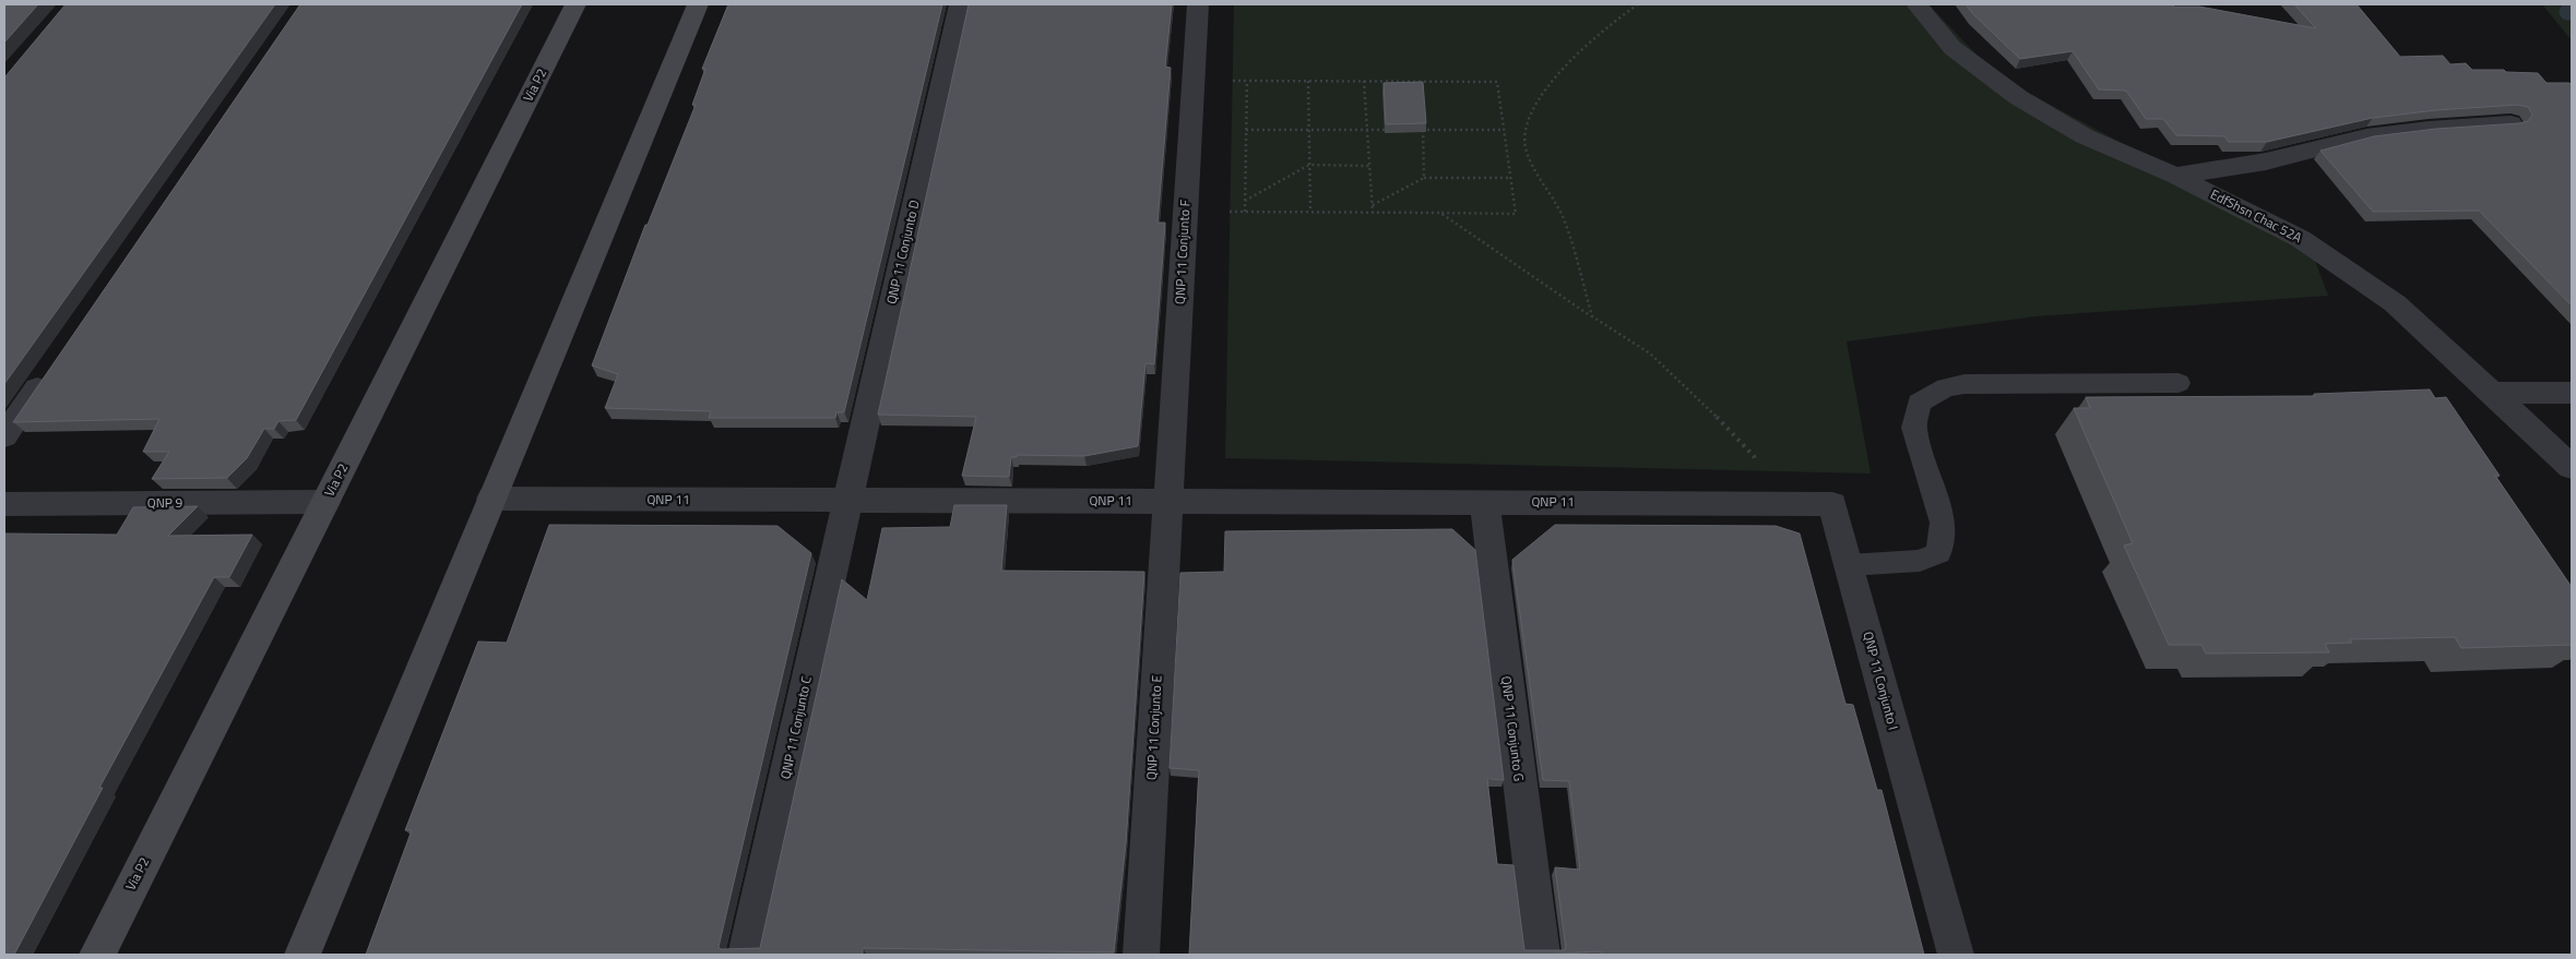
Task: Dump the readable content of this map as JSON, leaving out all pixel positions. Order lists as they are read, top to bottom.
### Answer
{
  "streets": {
    "main road": ["Via P2"],
    "street": [
      "EdfShsn Chac 52A",
      "QNP 11 Conjunto D",
      "QNP 11 Conjunto F",
      "QNP 11",
      "QNP 9",
      "QNP 11 Conjunto I",
      "QNP 11 Conjunto C",
      "QNP 11 Conjunto E",
      "QNP 11 Conjunto G"
    ]
  },
  "crossings": [
    ["Via P2", "QNP 9"],
    ["QNP 11 Conjunto D", "QNP 11"],
    ["QNP 11 Conjunto D", "QNP 11 Conjunto C"],
    ["QNP 11 Conjunto F", "QNP 11"],
    ["QNP 11 Conjunto F", "QNP 11 Conjunto E"],
    ["QNP 11", "QNP 11 Conjunto I"],
    ["QNP 11", "QNP 11 Conjunto C"],
    ["QNP 11", "QNP 11 Conjunto E"],
    ["QNP 11", "QNP 11 Conjunto G"]
  ]
}
